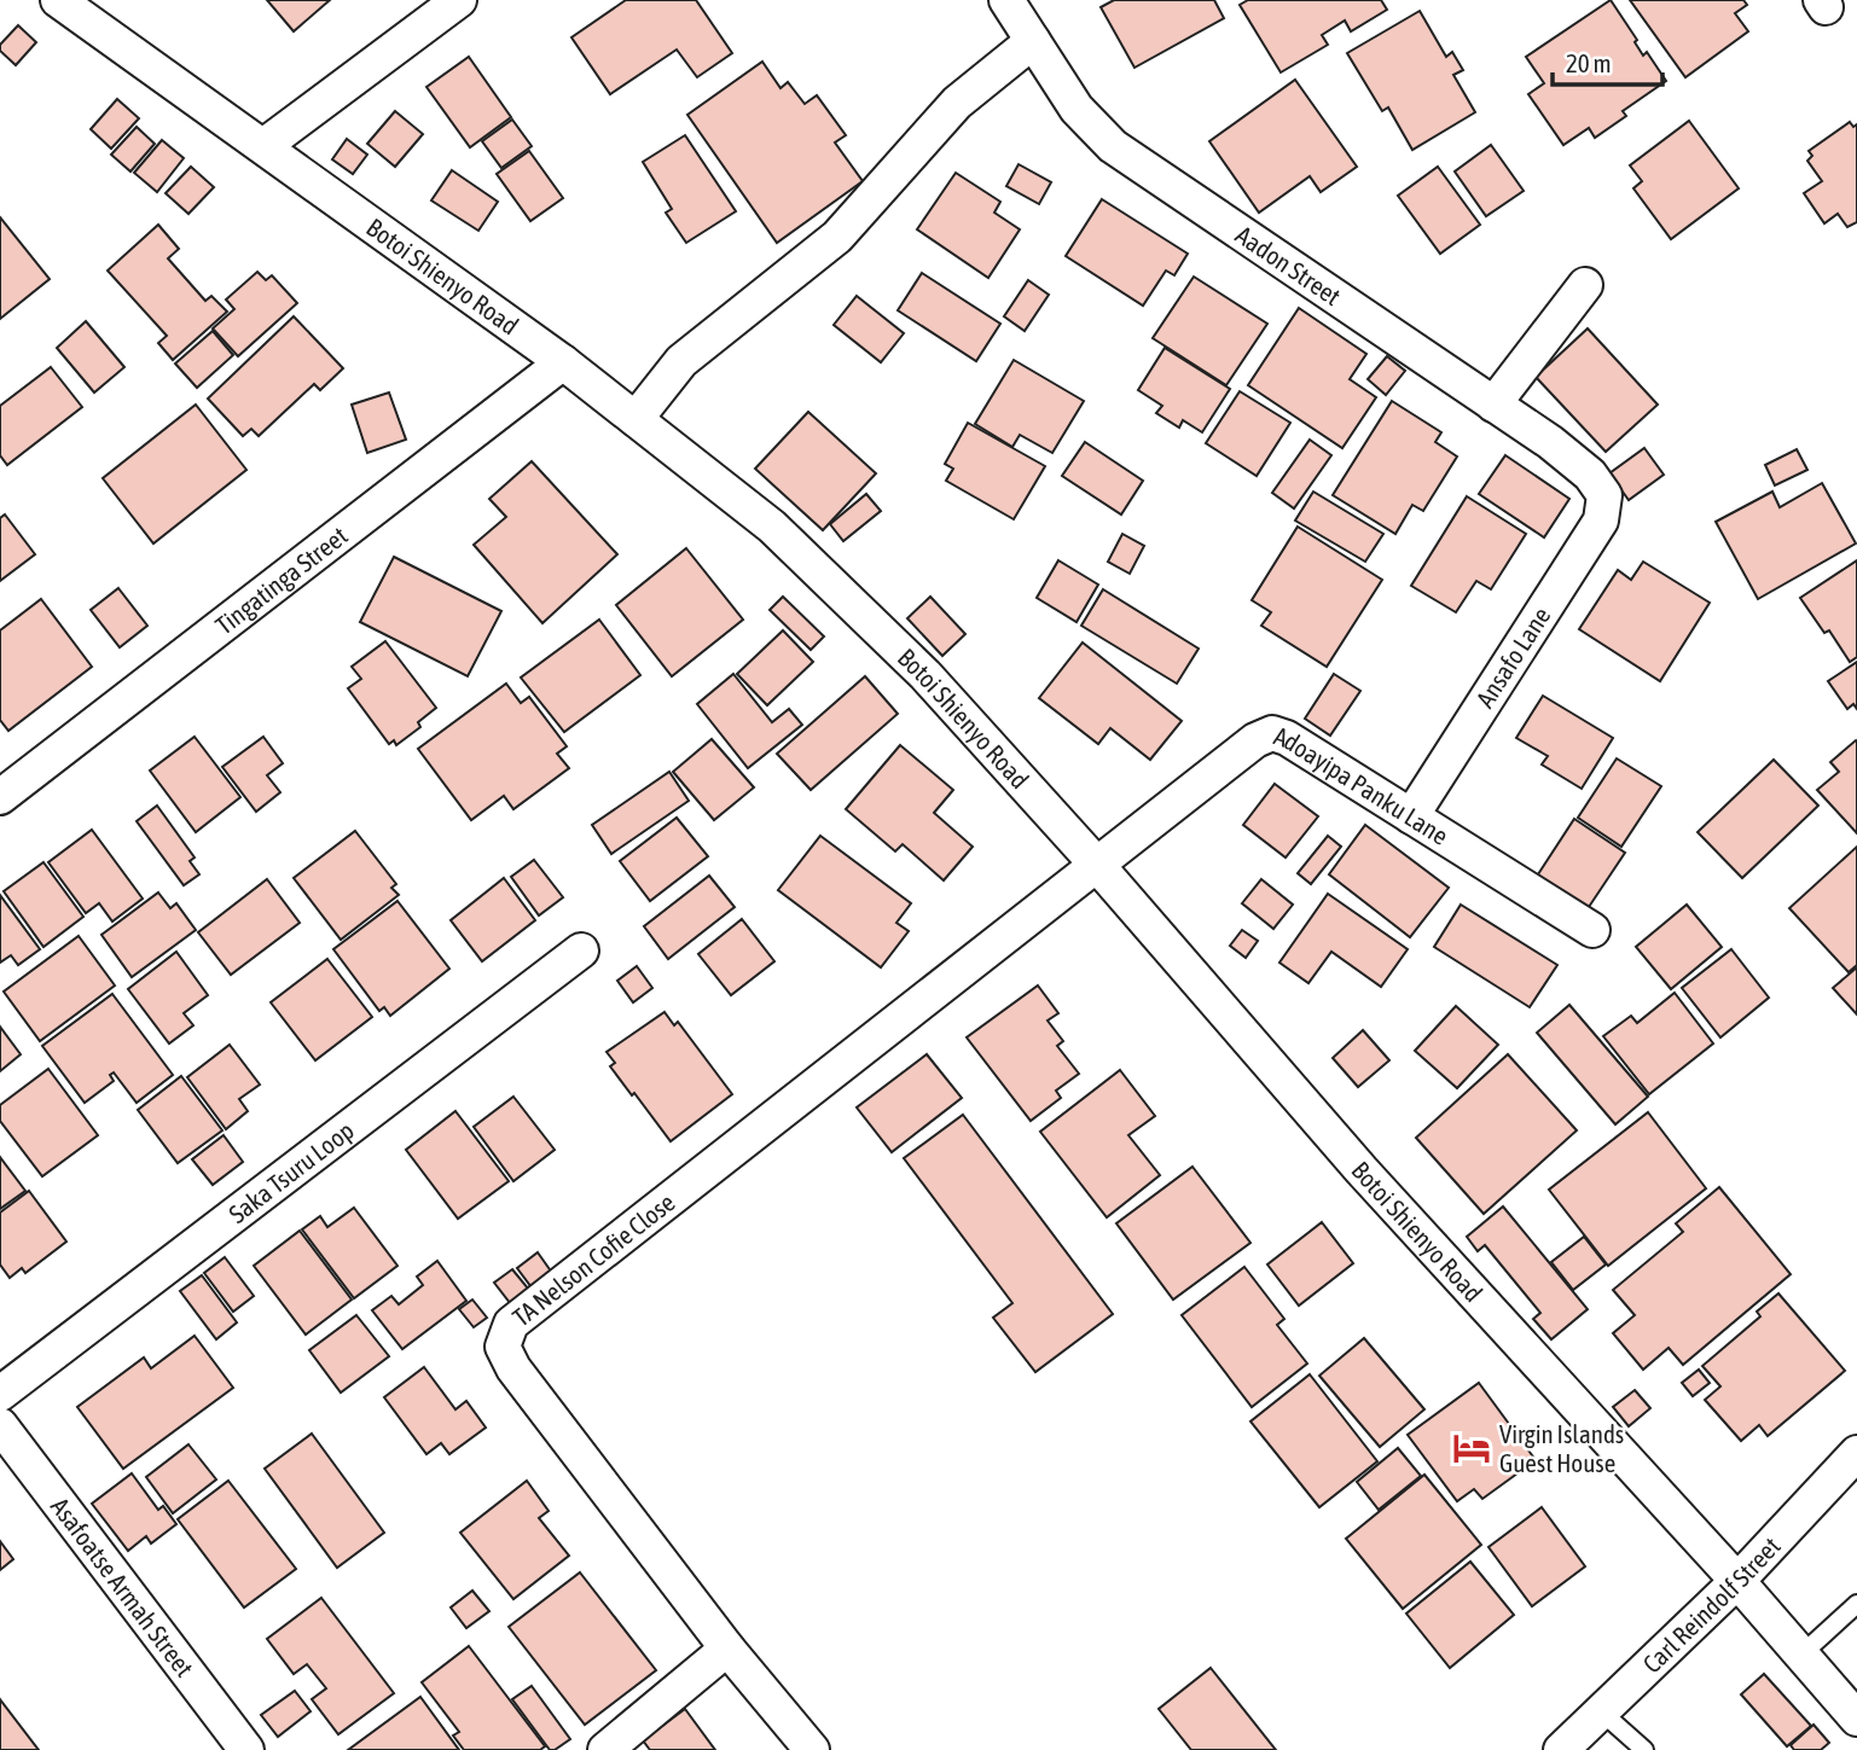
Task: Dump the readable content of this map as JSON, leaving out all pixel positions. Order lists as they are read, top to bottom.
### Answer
{
  "streets": {
    "street": [
      "Aadon Street",
      "Botoi Shienyo Road",
      "Tingatinga Street",
      "Ansafo Lane",
      "Adoayipa Panku Lane",
      "Saka Tsuru Loop",
      "TA Nelson Cofie Close",
      "Asafoatse Armah Street",
      "Carl Reindolf Street"
    ]
  },
  "crossings": [
    ["Aadon Street", "Ansafo Lane"],
    ["Botoi Shienyo Road", "Tingatinga Street"],
    ["Botoi Shienyo Road", "Adoayipa Panku Lane"],
    ["Botoi Shienyo Road", "TA Nelson Cofie Close"],
    ["Botoi Shienyo Road", "Carl Reindolf Street"],
    ["Ansafo Lane", "Adoayipa Panku Lane"],
    ["Adoayipa Panku Lane", "TA Nelson Cofie Close"]
  ],
  "places": {
    "hotel": ["Virgin Islands Guest House"]
  },
  "scale_bar": "20 m"
}
